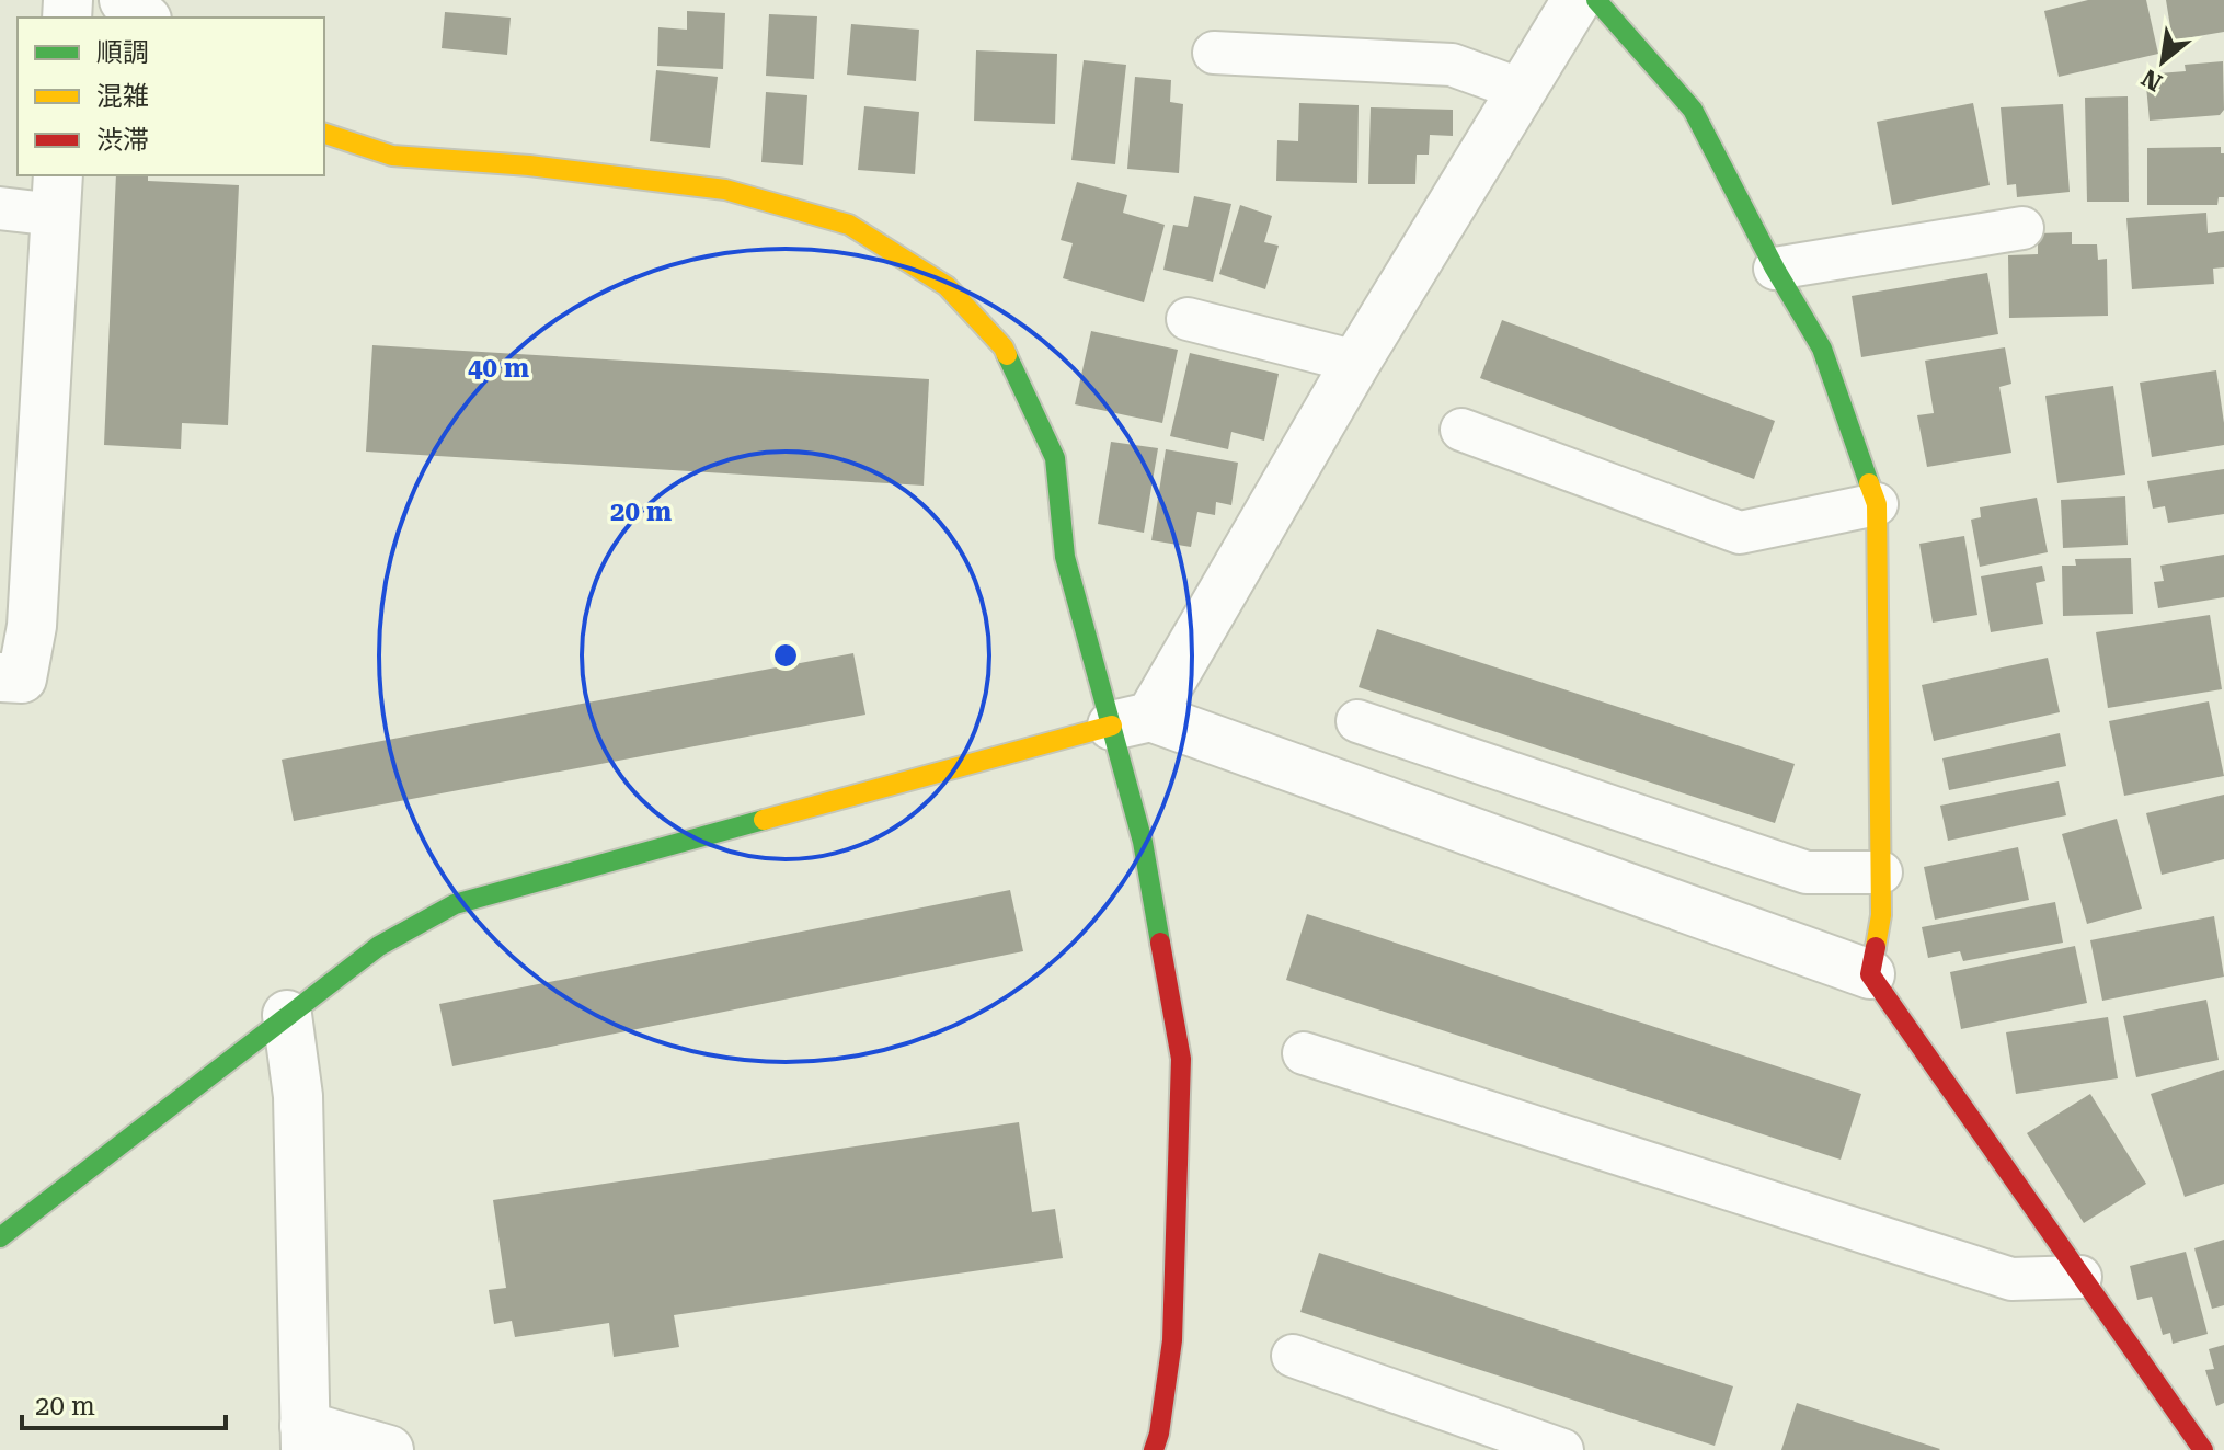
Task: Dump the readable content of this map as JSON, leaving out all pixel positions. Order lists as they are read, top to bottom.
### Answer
{
  "legend": ["順調", "混雑", "渋滞"],
  "scale_bar": "20 m",
  "north": "bottom left",
  "rings": ["40 m", "20 m"]
}
